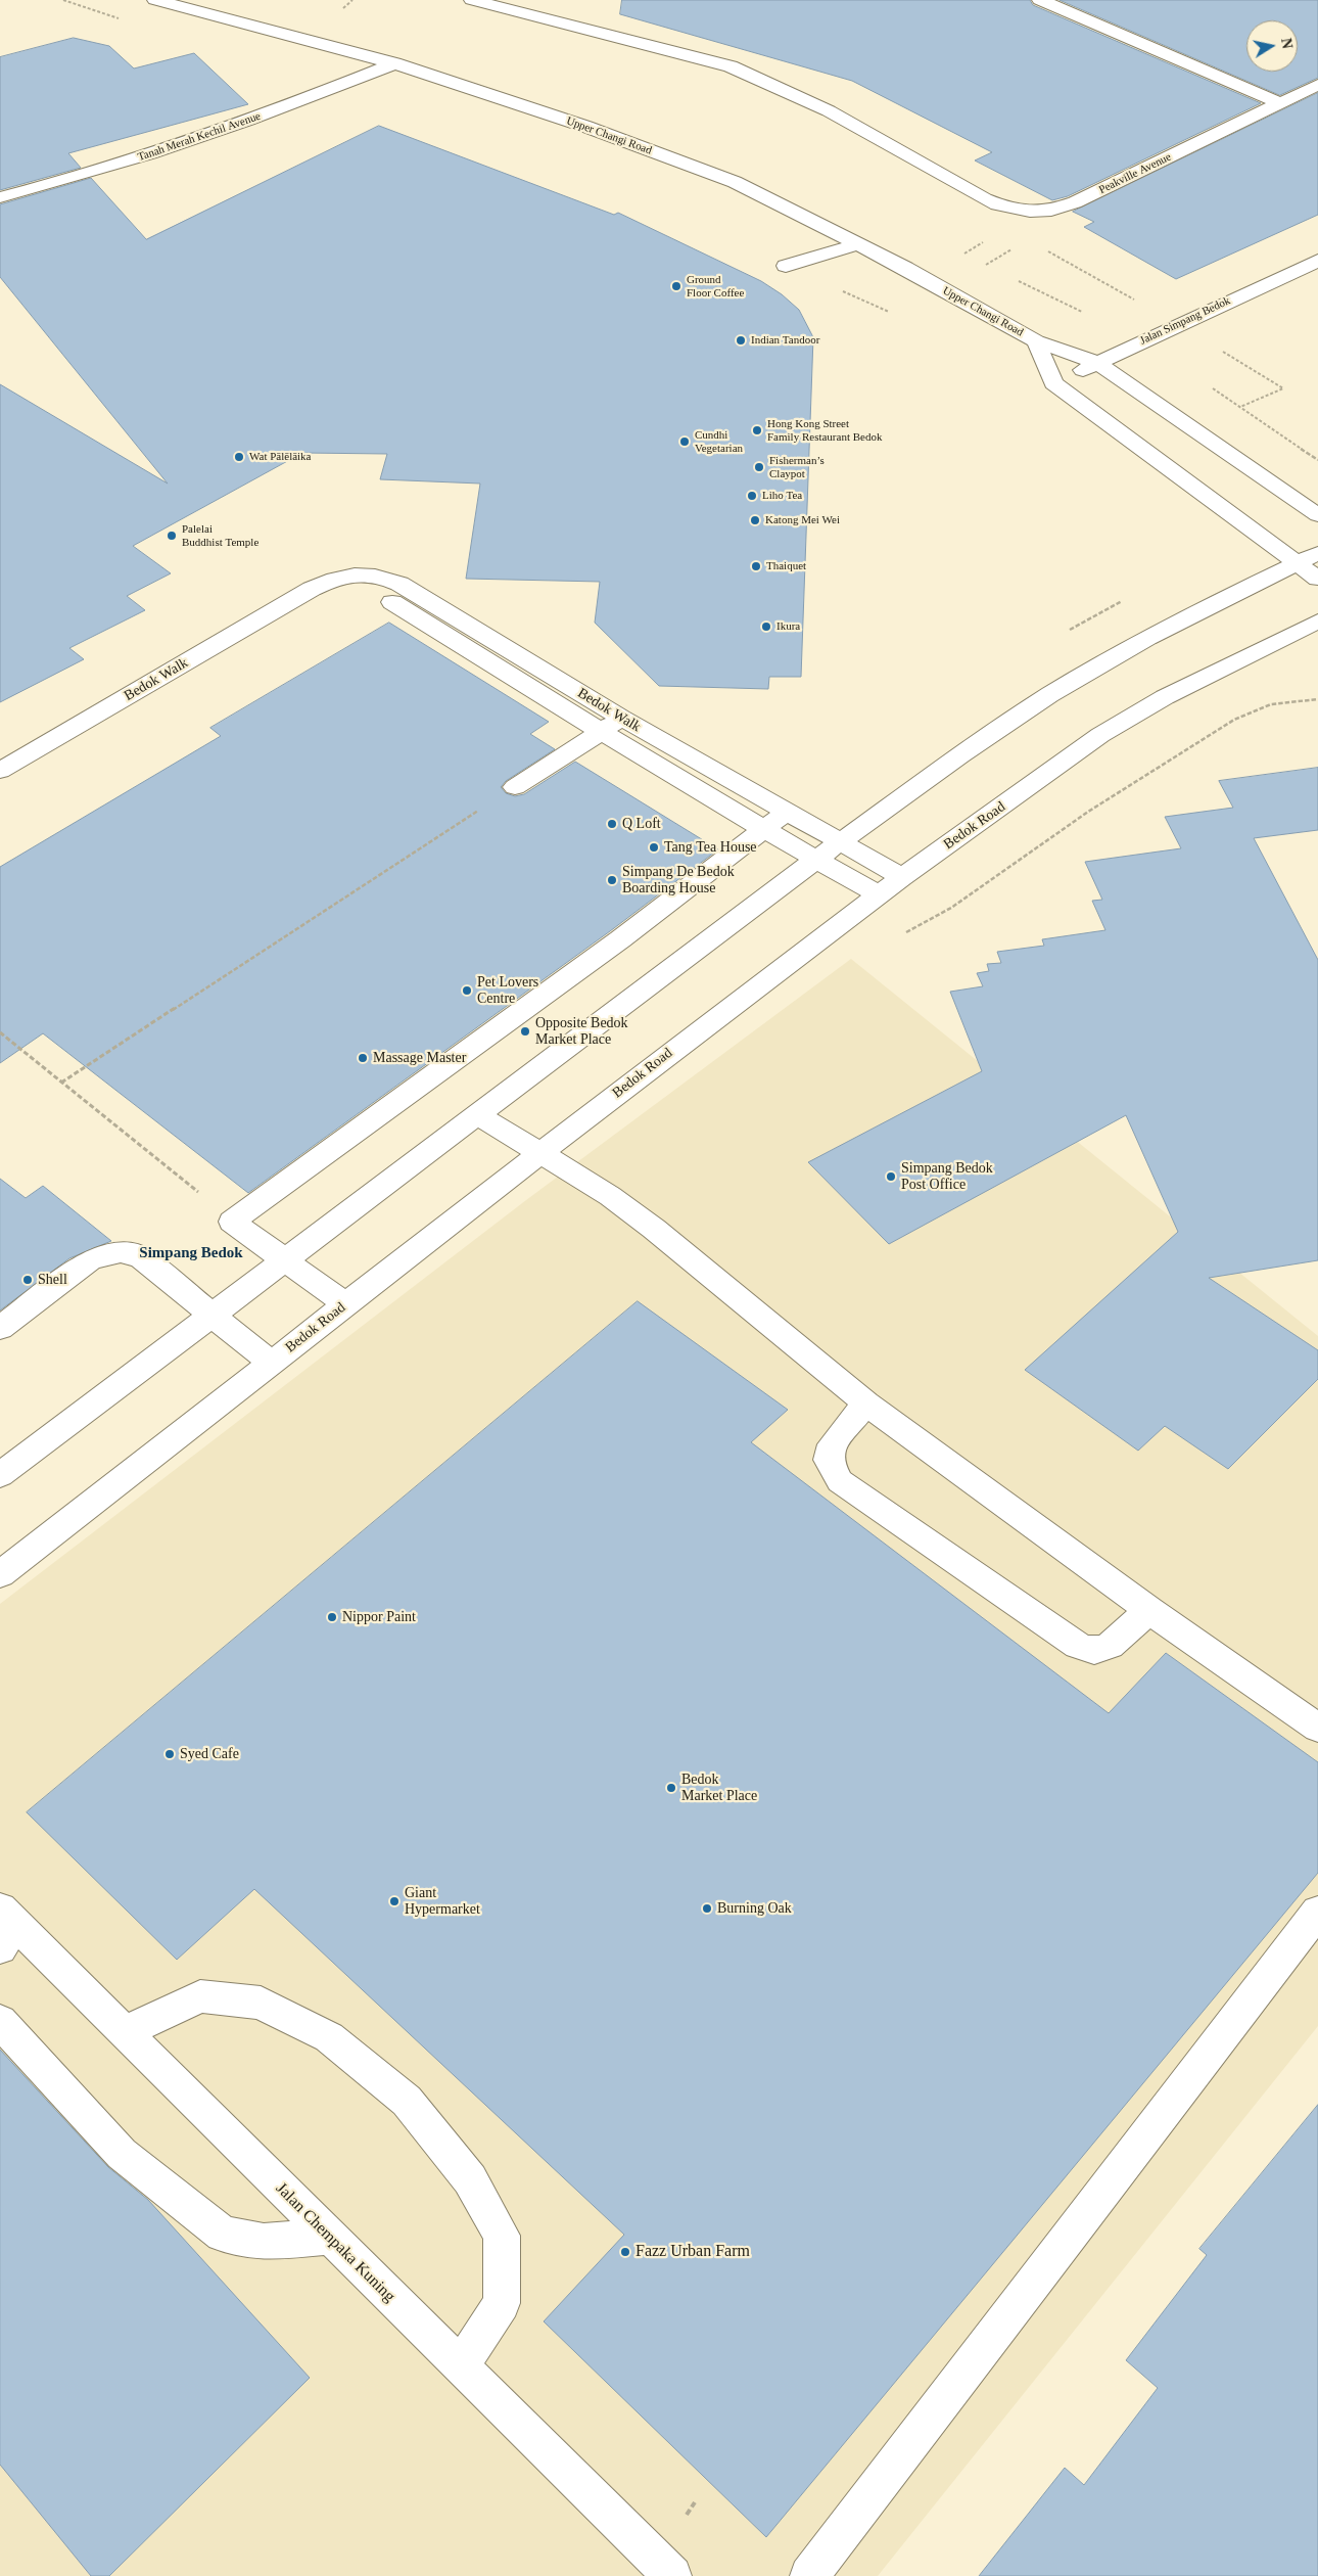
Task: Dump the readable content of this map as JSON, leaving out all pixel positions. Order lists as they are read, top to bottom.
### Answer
{
  "streets": {
    "street": [
      "Upper Changi Road",
      "Tanah Merah Kechil Avenue",
      "Peakville Avenue",
      "Jalan Simpang Bedok",
      "Bedok Walk",
      "Bedok Road",
      "Jalan Chempaka Kuning"
    ]
  },
  "crossings": [
    ["Upper Changi Road", "Tanah Merah Kechil Avenue"],
    ["Upper Changi Road", "Jalan Simpang Bedok"],
    ["Bedok Walk", "Bedok Road"]
  ],
  "districts": ["Simpang Bedok"],
  "places": [
    "Ground Floor Coffee",
    "Indian Tandoor",
    "Hong Kong Street Family Restaurant Bedok",
    "Cundhi Vegetarian",
    "Wat Pālēlāika",
    "Fisherman’s Claypot",
    "Liho Tea",
    "Katong Mei Wei",
    "Palelai Buddhist Temple",
    "Thaiquet",
    "Ikura",
    "Q Loft",
    "Tang Tea House",
    "Simpang De Bedok Boarding House",
    "Pet Lovers Centre",
    "Opposite Bedok Market Place",
    "Massage Master",
    "Simpang Bedok Post Office",
    "Shell",
    "Nippor Paint",
    "Syed Cafe",
    "Bedok Market Place",
    "Giant Hypermarket",
    "Burning Oak",
    "Fazz Urban Farm"
  ],
  "north": "right"
}
